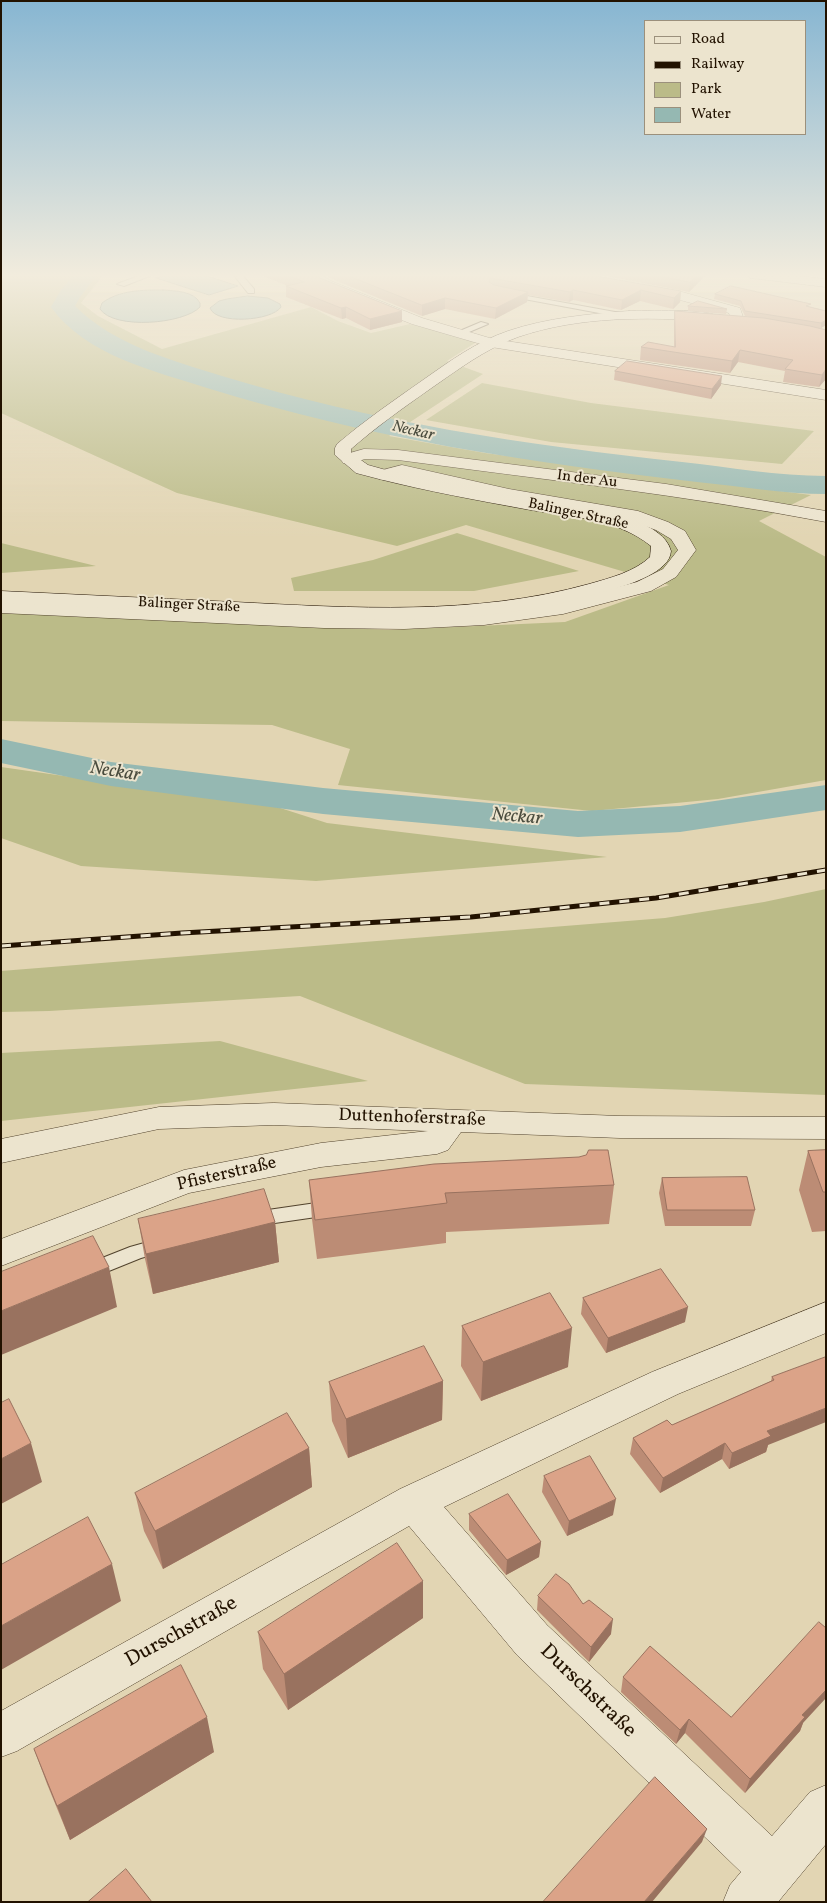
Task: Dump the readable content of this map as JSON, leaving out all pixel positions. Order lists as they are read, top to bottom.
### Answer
{
  "streets": {
    "street": [
      "In der Au",
      "Balinger Straße",
      "Duttenhoferstraße",
      "Pfisterstraße",
      "Durschstraße"
    ]
  },
  "crossings": [
    ["In der Au", "Balinger Straße"],
    ["Duttenhoferstraße", "Pfisterstraße"]
  ],
  "water": ["Neckar"],
  "legend": [
    "Road",
    "Railway",
    "Park",
    "Water"
  ]
}
